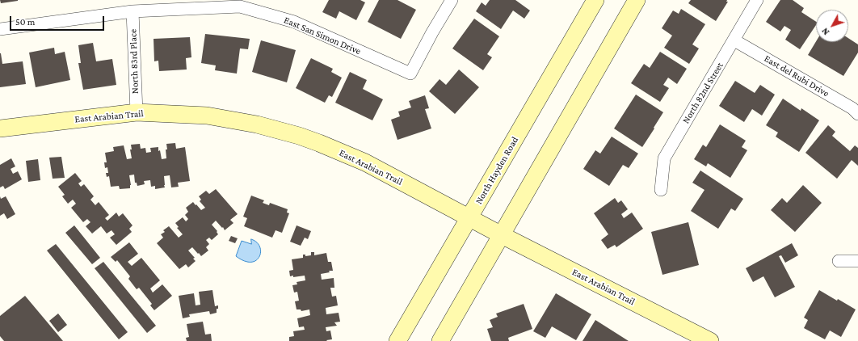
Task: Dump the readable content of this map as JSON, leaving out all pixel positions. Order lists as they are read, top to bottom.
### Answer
{
  "streets": {
    "main road": ["East Arabian Trail", "North Hayden Road"],
    "street": [
      "East San Simon Drive",
      "North 83rd Place",
      "East del Rubi Drive",
      "North 82nd Street"
    ]
  },
  "crossings": [
    ["East San Simon Drive", "North 83rd Place"],
    ["North 83rd Place", "East Arabian Trail"],
    ["East del Rubi Drive", "North 82nd Street"],
    ["East Arabian Trail", "North Hayden Road"]
  ],
  "scale_bar": "50 m",
  "north": "bottom left"
}
